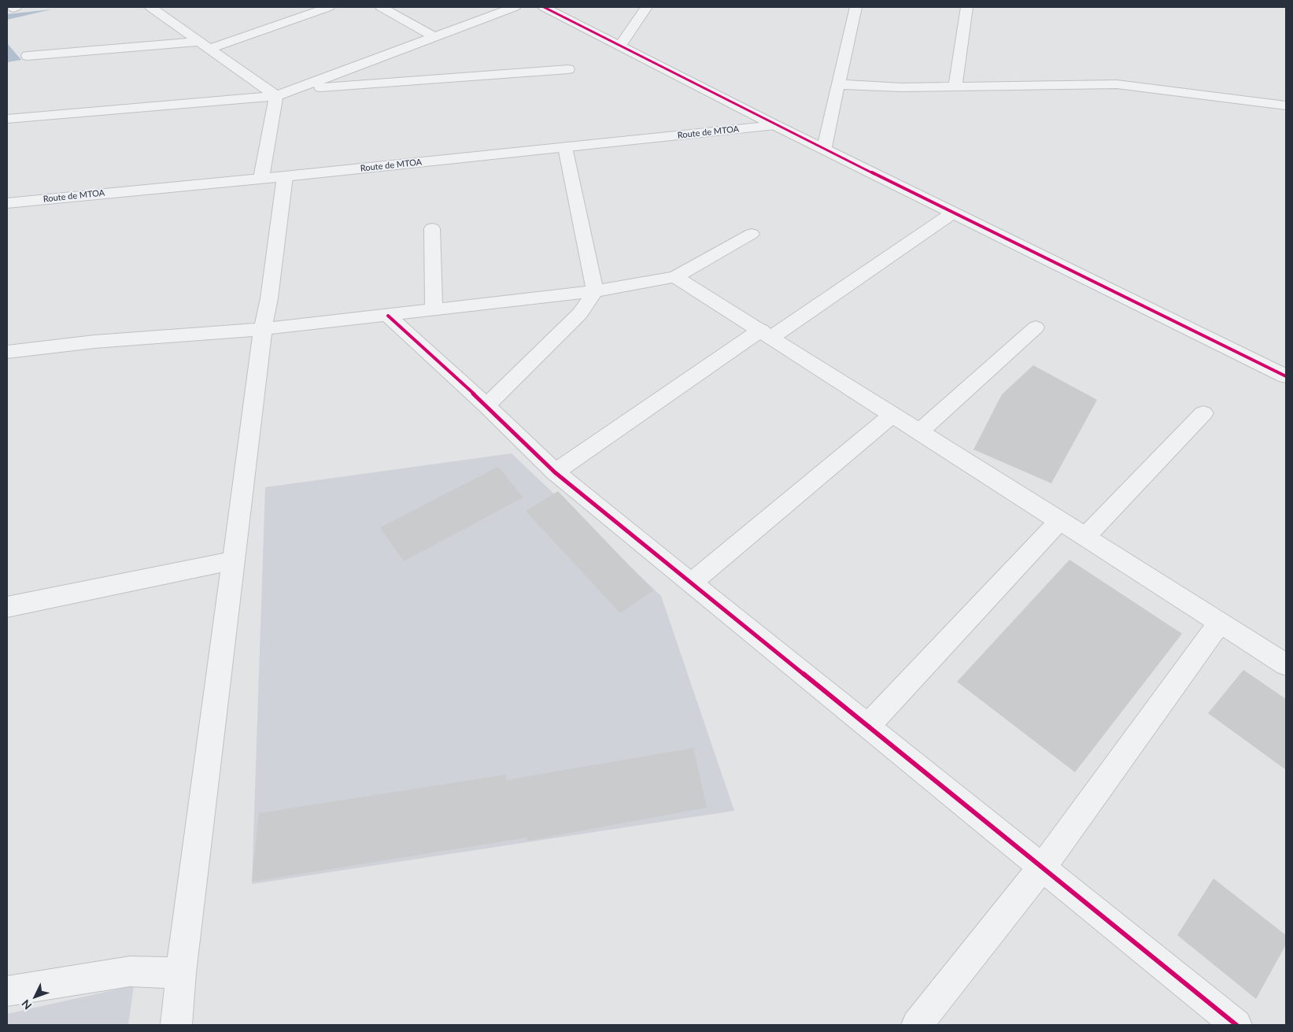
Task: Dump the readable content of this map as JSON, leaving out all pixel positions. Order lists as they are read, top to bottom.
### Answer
{
  "streets": {
    "street": ["Route de MTOA"]
  },
  "north": "bottom left"
}
